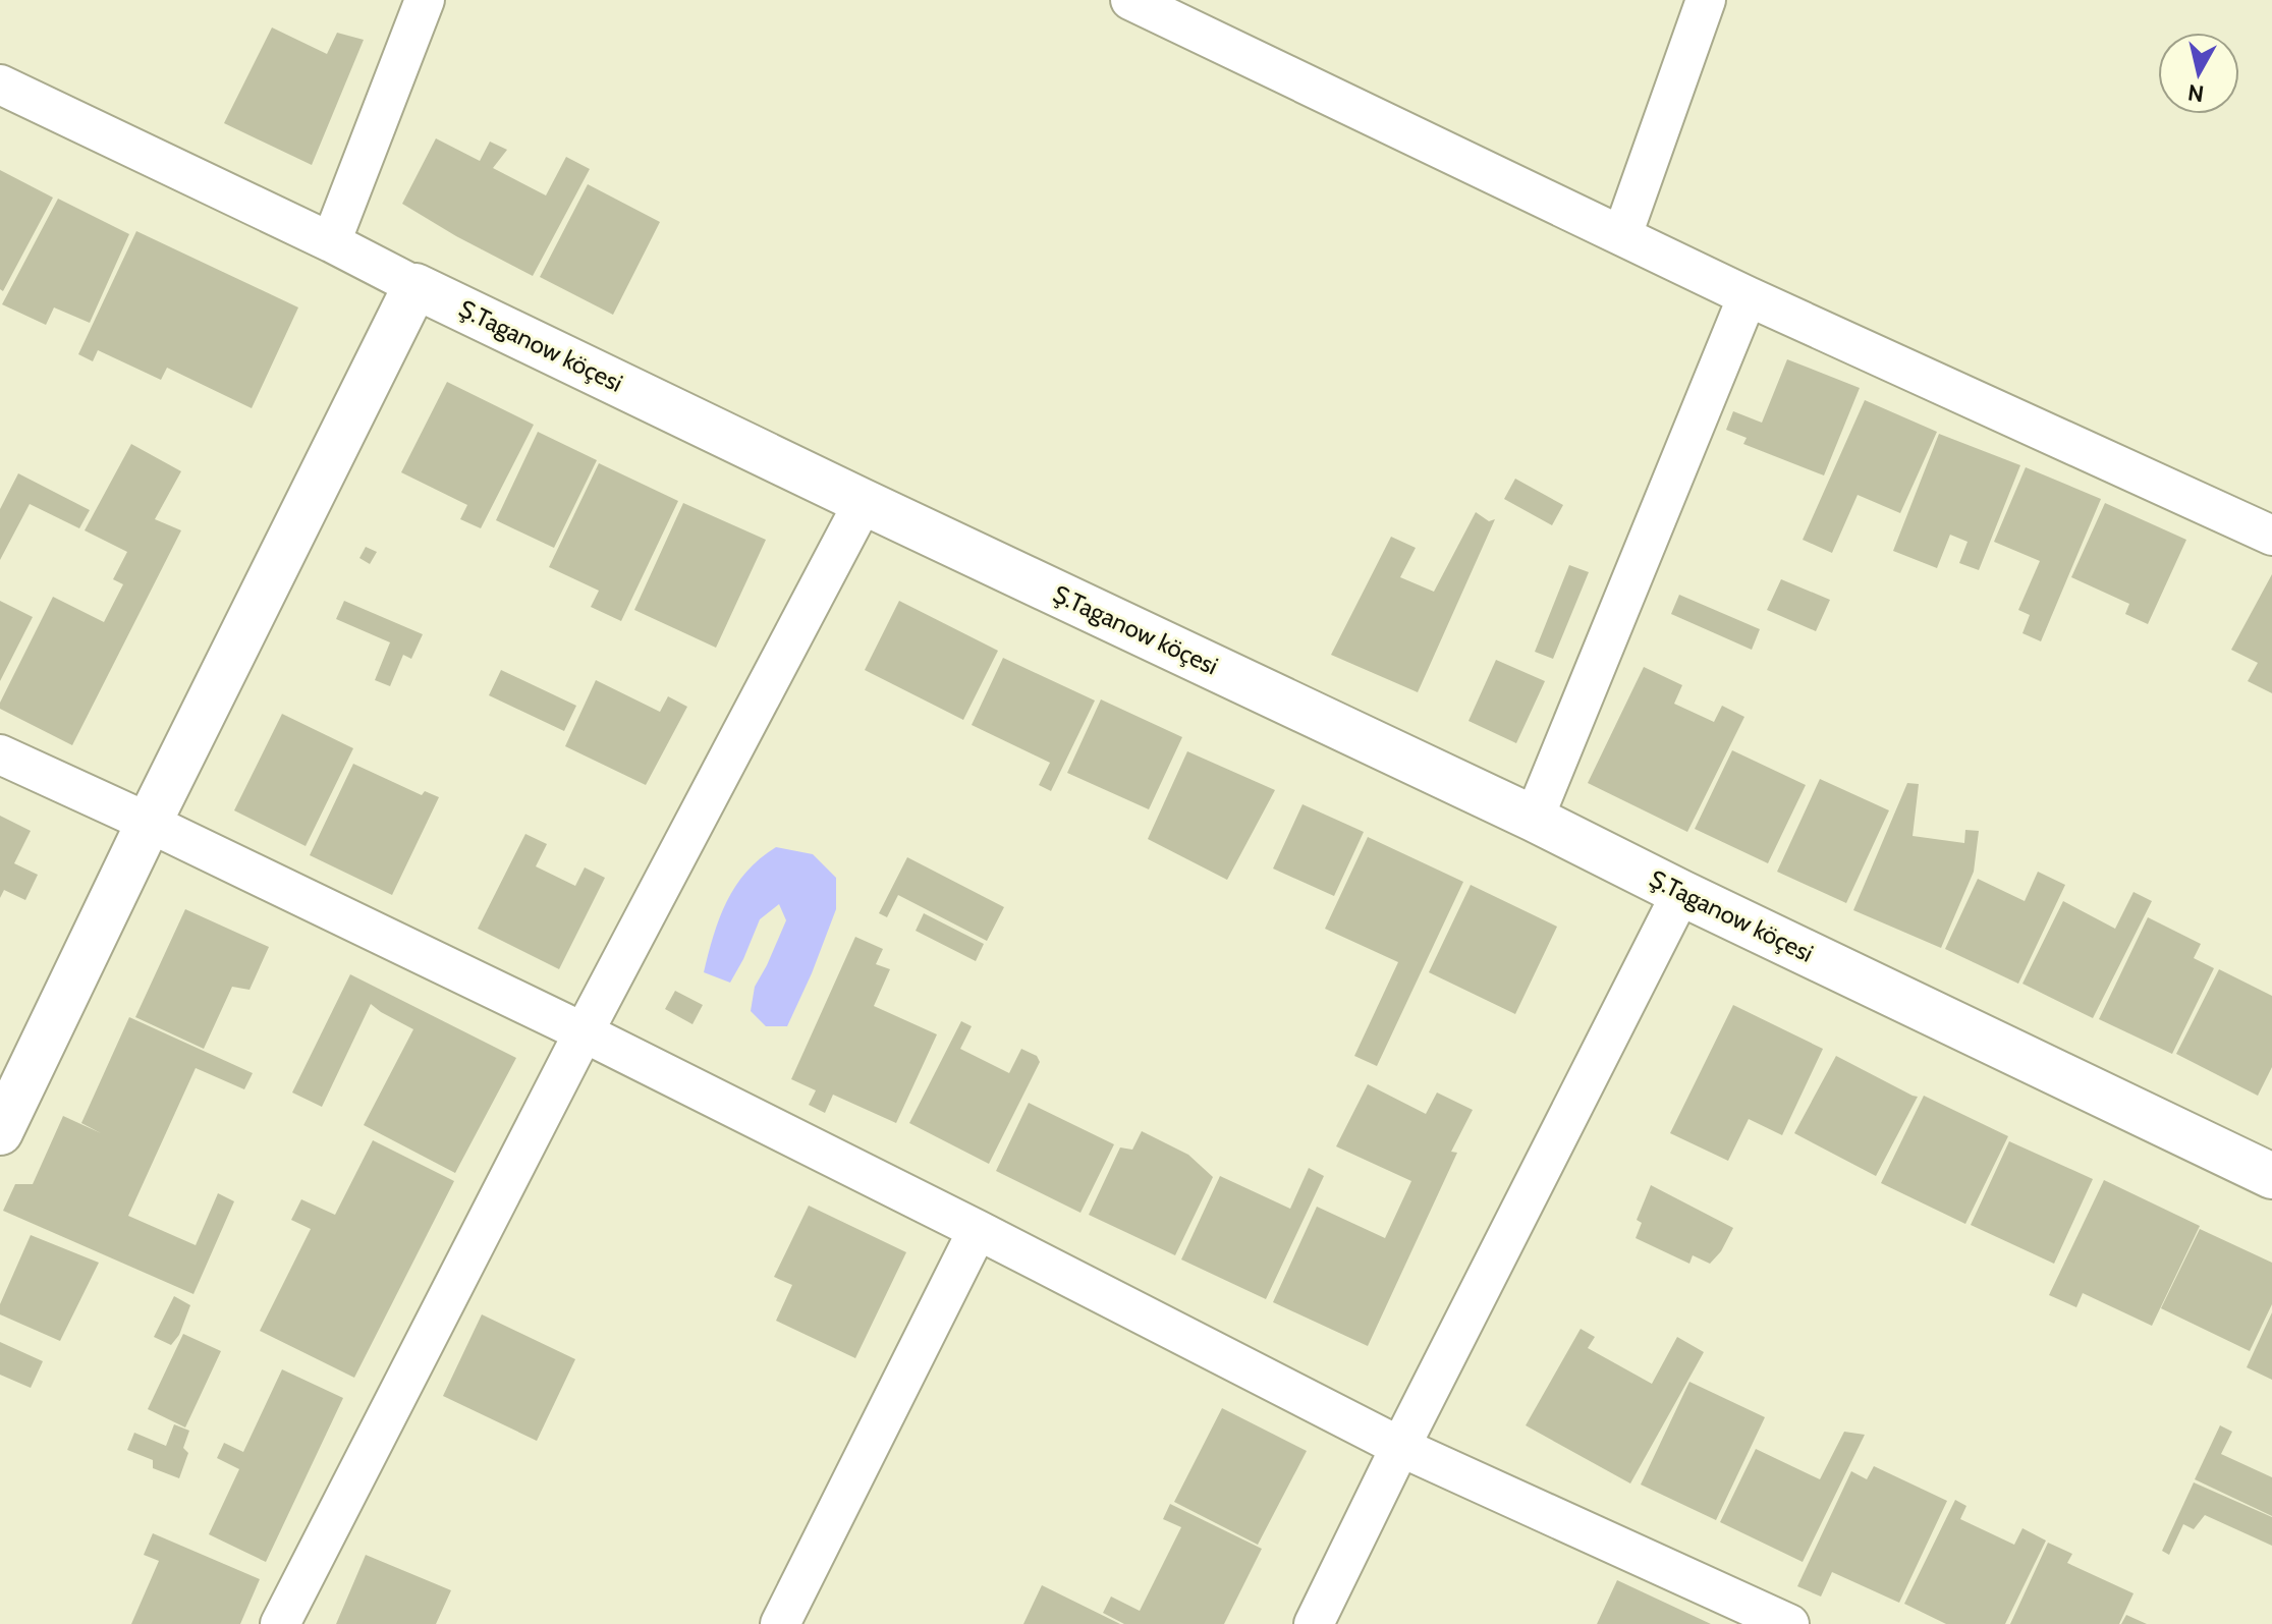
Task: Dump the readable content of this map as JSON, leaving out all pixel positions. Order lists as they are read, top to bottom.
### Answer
{
  "streets": {
    "street": ["Ş.Taganow köçesi"]
  },
  "north": "bottom"
}
